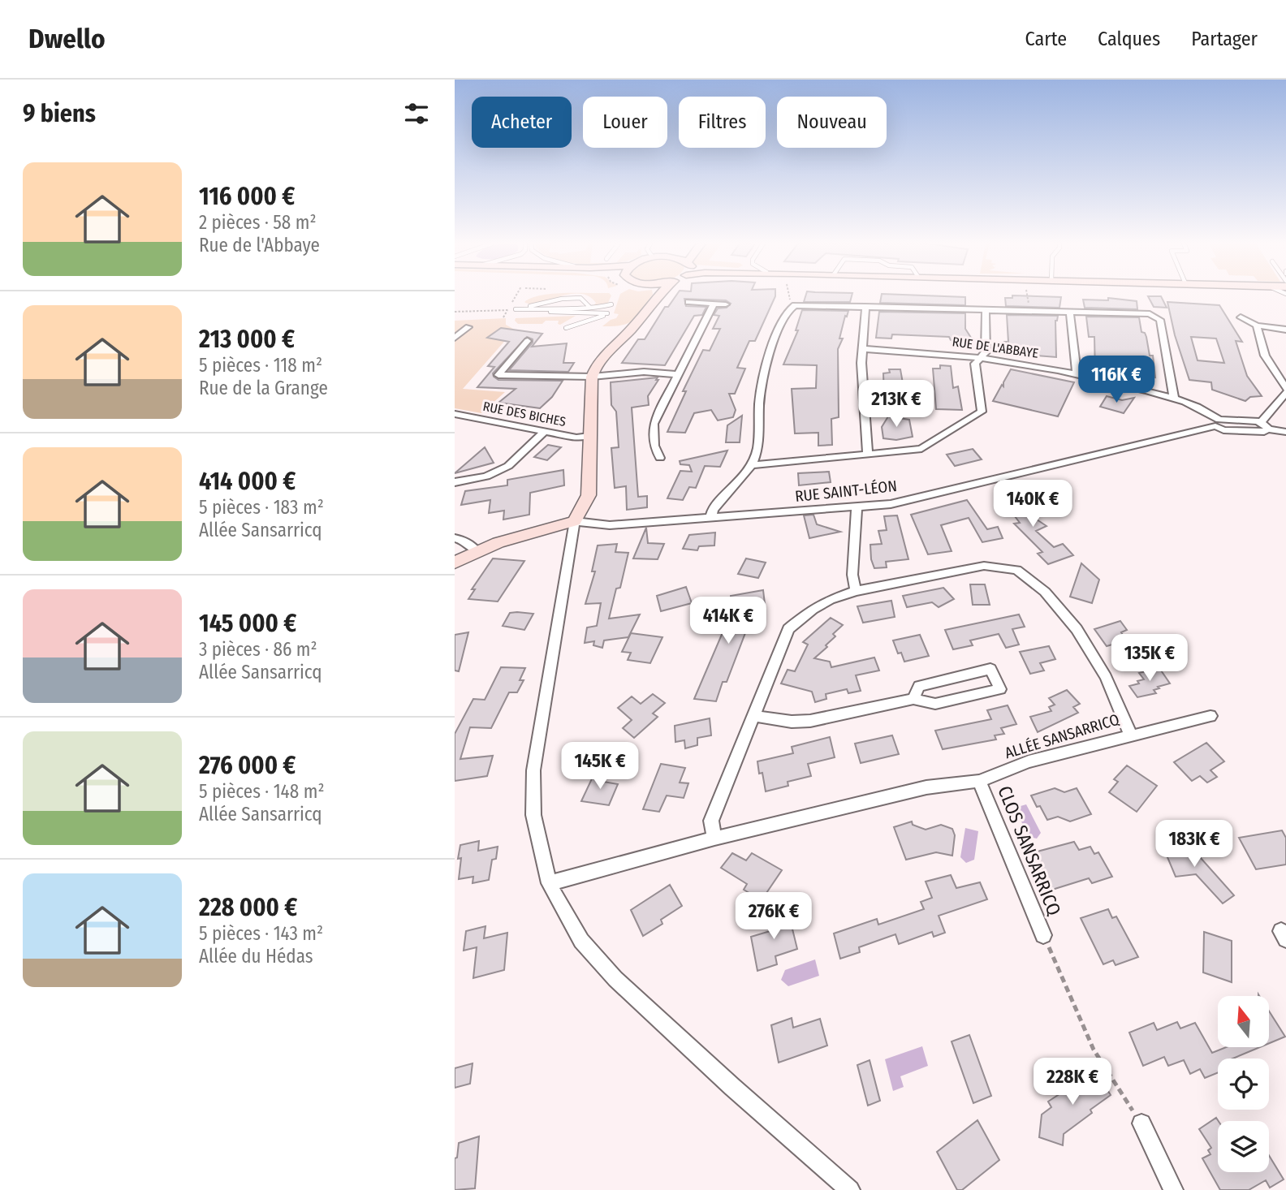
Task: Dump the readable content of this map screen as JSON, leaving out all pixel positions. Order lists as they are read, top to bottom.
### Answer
{
  "streets": {
    "street": [
      "RUE DE L'ABBAYE",
      "RUE DES BICHES",
      "RUE SAINT-LÉON",
      "ALLÉE SANSARRICQ",
      "CLOS SANSARRICQ"
    ]
  },
  "crossings": [
    ["RUE DE L'ABBAYE", "RUE SAINT-LÉON"],
    ["ALLÉE SANSARRICQ", "CLOS SANSARRICQ"]
  ],
  "north": "top",
  "page": {
    "header": "Dwello",
    "nav": ["Carte", "Calques", "Partager"],
    "heading": "9 biens",
    "chip": [
      "Acheter",
      "Louer",
      "Filtres",
      "Nouveau"
    ],
    "list": [
      {
        "name": "116 000 €",
        "note": "2 pièces · 58 m² · Rue de l'Abbaye"
      },
      {
        "name": "213 000 €",
        "note": "5 pièces · 118 m² · Rue de la Grange"
      },
      {
        "name": "414 000 €",
        "note": "5 pièces · 183 m² · Allée Sansarricq"
      },
      {
        "name": "145 000 €",
        "note": "3 pièces · 86 m² · Allée Sansarricq"
      },
      {
        "name": "276 000 €",
        "note": "5 pièces · 148 m² · Allée Sansarricq"
      },
      {
        "name": "228 000 €",
        "note": "5 pièces · 143 m² · Allée du Hédas"
      }
    ],
    "price": [
      "116K €",
      "213K €",
      "140K €",
      "414K €",
      "135K €",
      "145K €",
      "183K €",
      "276K €",
      "228K €"
    ]
  }
}
